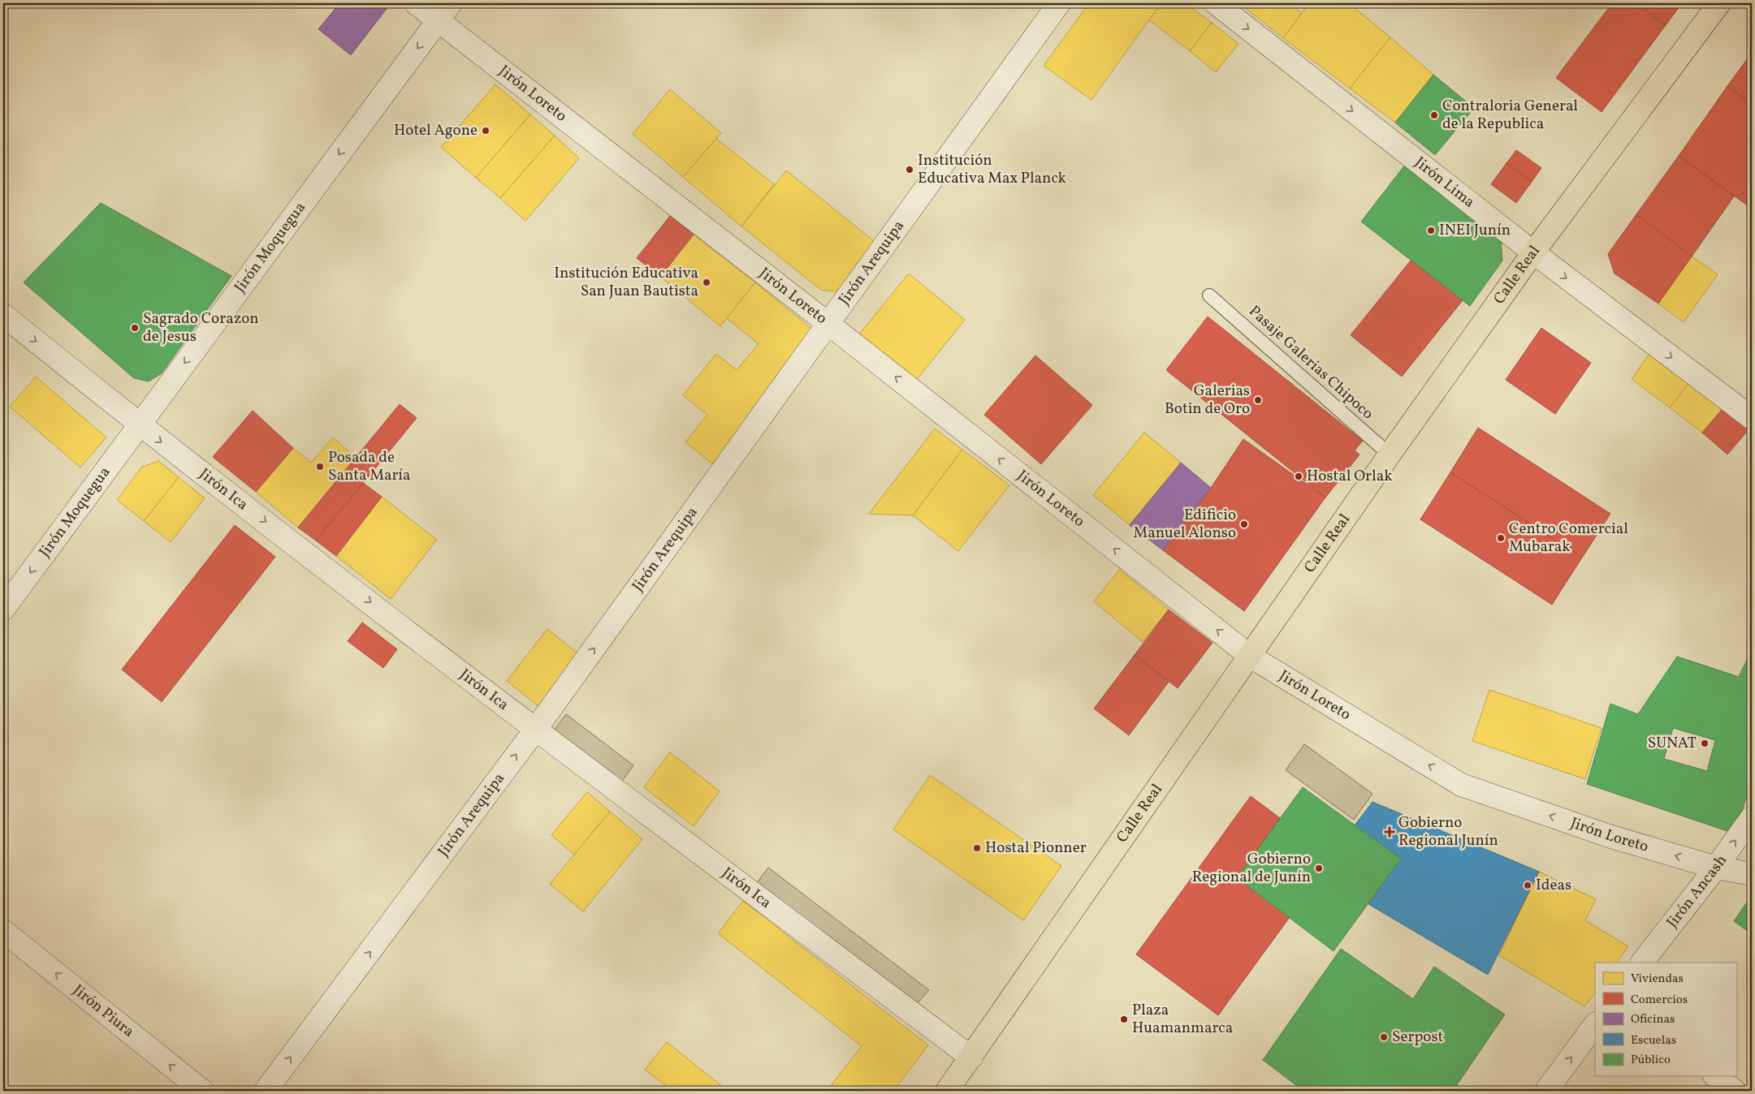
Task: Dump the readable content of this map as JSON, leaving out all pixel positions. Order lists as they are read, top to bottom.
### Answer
{
  "streets": {
    "highway": ["Calle Real"],
    "street": [
      "Jirón Loreto",
      "Jirón Lima",
      "Jirón Moquegua",
      "Jirón Arequipa",
      "Jirón Ica",
      "Jirón Ancash",
      "Jirón Piura"
    ],
    "lane": ["Pasaje Galerias Chipoco"]
  },
  "crossings": [
    ["Jirón Loreto", "Jirón Moquegua"],
    ["Jirón Loreto", "Jirón Arequipa"],
    ["Jirón Loreto", "Calle Real"],
    ["Jirón Loreto", "Jirón Ancash"],
    ["Jirón Lima", "Calle Real"],
    ["Jirón Moquegua", "Jirón Ica"],
    ["Jirón Arequipa", "Jirón Ica"],
    ["Calle Real", "Pasaje Galerias Chipoco"],
    ["Calle Real", "Jirón Ica"]
  ],
  "one_way": [
    "Jirón Loreto",
    "Jirón Lima",
    "Jirón Moquegua",
    "Jirón Arequipa",
    "Jirón Ica",
    "Jirón Piura"
  ],
  "places": {
    "other": [
      "Contraloria General de la Republica",
      "Hotel Agone",
      "Institución Educativa Max Planck",
      "INEI Junín",
      "Institución Educativa San Juan Bautista",
      "Sagrado Corazon de Jesus",
      "Galerias Botin de Oro",
      "Posada de Santa María",
      "Hostal Orlak",
      "Edificio Manuel Alonso",
      "Centro Comercial Mubarak",
      "SUNAT",
      "Hostal Pionner",
      "Gobierno Regional de Junín",
      "Ideas",
      "Plaza Huamanmarca",
      "Serpost"
    ],
    "health": ["Gobierno Regional Junín"]
  },
  "legend": [
    "Viviendas",
    "Comercios",
    "Oficinas",
    "Escuelas",
    "Público"
  ]
}
